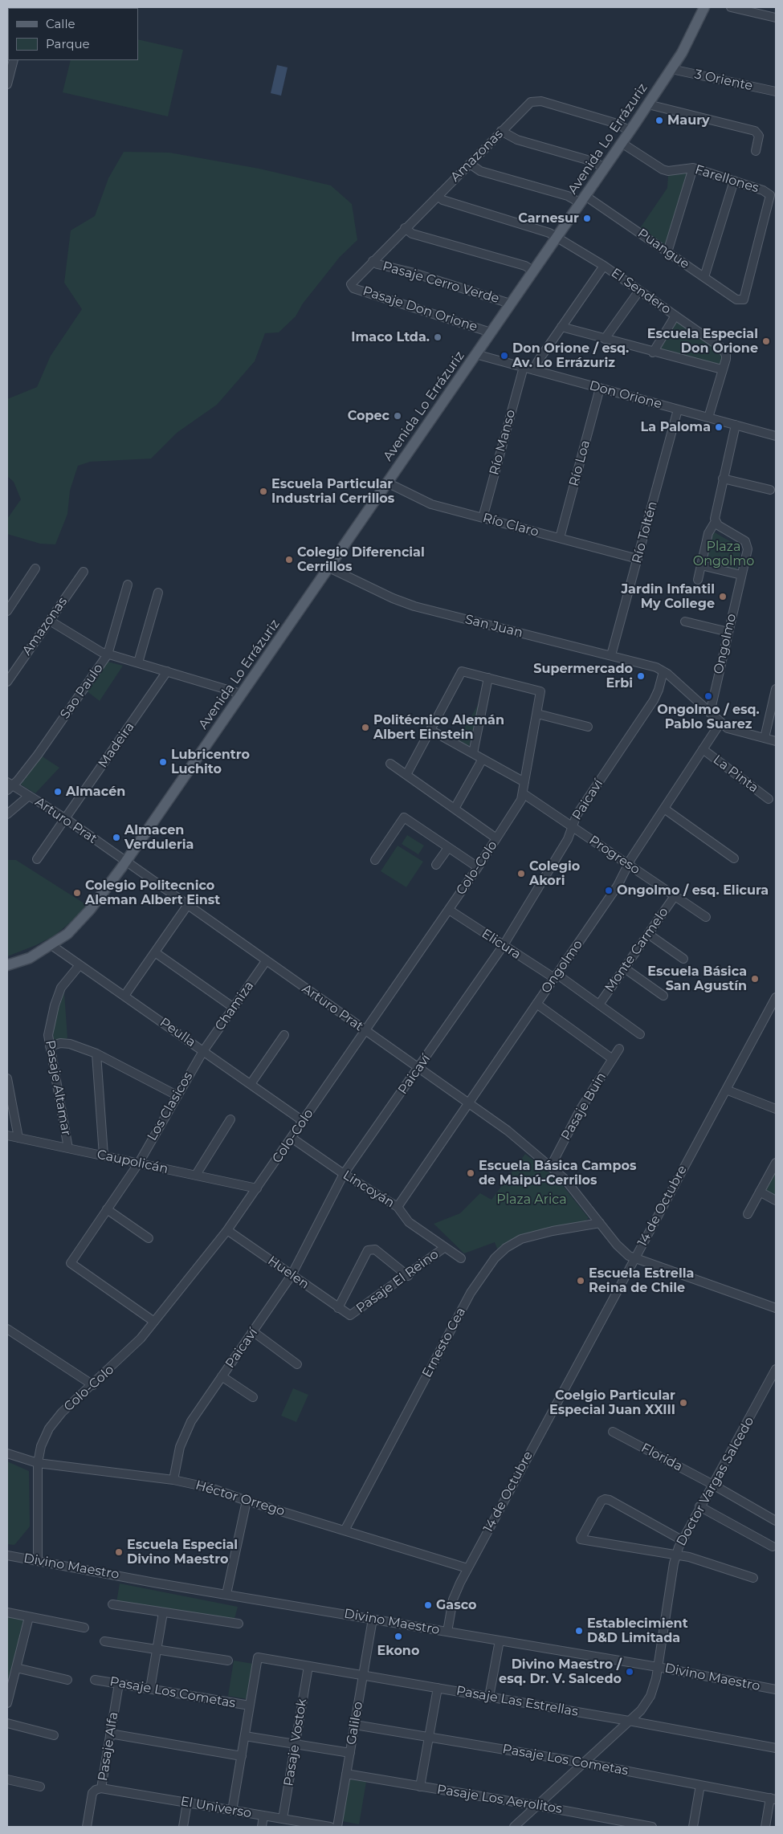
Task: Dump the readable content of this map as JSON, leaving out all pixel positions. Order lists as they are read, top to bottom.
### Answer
{
  "streets": {
    "main road": ["Avenida Lo Errázuriz"],
    "street": [
      "3 Oriente",
      "Amazonas",
      "Farellones",
      "Puangue",
      "Pasaje Cerro Verde",
      "El Sendero",
      "Pasaje Don Orione",
      "Don Orione",
      "Río Manso",
      "Río Loa",
      "Río Claro",
      "Río Toltén",
      "San Juan",
      "Ongolmo",
      "Sao Paulo",
      "Madeira",
      "La Pinta",
      "Paicaví",
      "Arturo Prat",
      "Progreso",
      "Colo-Colo",
      "Elicura",
      "Monte Carmelo",
      "Chamiza",
      "Peulla",
      "Pasaje Altamar",
      "Los Clasicos",
      "Pasaje Buin",
      "Caupolicán",
      "Lincoyán",
      "14 de Octubre",
      "Huelen",
      "Pasaje El Reino",
      "Ernesto Cea",
      "Florida",
      "Doctor Vargas Salcedo",
      "Héctor Orrego",
      "Divino Maestro",
      "Pasaje Los Cometas",
      "Pasaje Las Estrellas",
      "Galileo",
      "Pasaje Vostok",
      "Pasaje Alfa",
      "Pasaje Los Aerolitos",
      "El Universo"
    ]
  },
  "crossings": [
    ["3 Oriente", "Avenida Lo Errázuriz"],
    ["Avenida Lo Errázuriz", "Amazonas"],
    ["Avenida Lo Errázuriz", "Farellones"],
    ["Avenida Lo Errázuriz", "Puangue"],
    ["Avenida Lo Errázuriz", "Pasaje Cerro Verde"],
    ["Avenida Lo Errázuriz", "El Sendero"],
    ["Avenida Lo Errázuriz", "Pasaje Don Orione"],
    ["Avenida Lo Errázuriz", "Don Orione"],
    ["Avenida Lo Errázuriz", "Río Claro"],
    ["Avenida Lo Errázuriz", "San Juan"],
    ["Avenida Lo Errázuriz", "Arturo Prat"],
    ["Avenida Lo Errázuriz", "Peulla"],
    ["Amazonas", "Puangue"],
    ["Amazonas", "Pasaje Cerro Verde"],
    ["Amazonas", "El Sendero"],
    ["Amazonas", "Pasaje Don Orione"],
    ["Farellones", "Puangue"],
    ["El Sendero", "Don Orione"],
    ["Don Orione", "Río Manso"],
    ["Don Orione", "Río Loa"],
    ["Don Orione", "Río Toltén"],
    ["Río Manso", "Río Claro"],
    ["Río Loa", "Río Claro"],
    ["Río Claro", "Río Toltén"],
    ["Río Toltén", "San Juan"],
    ["San Juan", "Ongolmo"],
    ["San Juan", "Paicaví"],
    ["Ongolmo", "La Pinta"],
    ["Ongolmo", "Arturo Prat"],
    ["Ongolmo", "Progreso"],
    ["Ongolmo", "Elicura"],
    ["Ongolmo", "Lincoyán"],
    ["Sao Paulo", "Arturo Prat"],
    ["Madeira", "Arturo Prat"],
    ["Paicaví", "Arturo Prat"],
    ["Paicaví", "Progreso"],
    ["Paicaví", "Elicura"],
    ["Paicaví", "Lincoyán"],
    ["Paicaví", "Huelen"],
    ["Paicaví", "Héctor Orrego"],
    ["Arturo Prat", "Colo-Colo"],
    ["Arturo Prat", "Chamiza"],
    ["Arturo Prat", "Pasaje Buin"],
    ["Arturo Prat", "14 de Octubre"],
    ["Arturo Prat", "Ernesto Cea"],
    ["Progreso", "Colo-Colo"],
    ["Progreso", "Monte Carmelo"],
    ["Colo-Colo", "Elicura"],
    ["Colo-Colo", "Peulla"],
    ["Colo-Colo", "Los Clasicos"],
    ["Colo-Colo", "Caupolicán"],
    ["Colo-Colo", "Lincoyán"],
    ["Colo-Colo", "Huelen"],
    ["Colo-Colo", "Héctor Orrego"],
    ["Colo-Colo", "Divino Maestro"],
    ["Elicura", "Monte Carmelo"],
    ["Chamiza", "Peulla"],
    ["Chamiza", "Los Clasicos"],
    ["Peulla", "Pasaje Altamar"],
    ["Peulla", "Los Clasicos"],
    ["Pasaje Altamar", "Caupolicán"],
    ["Los Clasicos", "Caupolicán"],
    ["Lincoyán", "Pasaje El Reino"],
    ["14 de Octubre", "Héctor Orrego"],
    ["14 de Octubre", "Divino Maestro"],
    ["Huelen", "Pasaje El Reino"],
    ["Ernesto Cea", "Héctor Orrego"],
    ["Florida", "Doctor Vargas Salcedo"],
    ["Doctor Vargas Salcedo", "Divino Maestro"],
    ["Doctor Vargas Salcedo", "Pasaje Los Cometas"],
    ["Doctor Vargas Salcedo", "Pasaje Las Estrellas"],
    ["Doctor Vargas Salcedo", "Pasaje Los Aerolitos"],
    ["Divino Maestro", "Galileo"],
    ["Pasaje Los Cometas", "Pasaje Las Estrellas"],
    ["Pasaje Los Cometas", "Galileo"],
    ["Pasaje Los Cometas", "Pasaje Alfa"],
    ["Pasaje Las Estrellas", "Galileo"],
    ["Pasaje Las Estrellas", "Pasaje Vostok"],
    ["Galileo", "Pasaje Los Aerolitos"],
    ["Pasaje Vostok", "El Universo"],
    ["Pasaje Alfa", "El Universo"]
  ],
  "parks": ["Plaza Ongolmo", "Plaza Arica"],
  "places": [
    "Maury",
    "Carnesur",
    "Imaco Ltda.",
    "Escuela Especial Don Orione",
    "Don Orione / esq. Av. Lo Errázuriz",
    "Copec",
    "La Paloma",
    "Escuela Particular Industrial Cerrillos",
    "Colegio Diferencial Cerrillos",
    "Jardin Infantil My College",
    "Supermercado Erbi",
    "Ongolmo / esq. Pablo Suarez",
    "Politécnico Alemán Albert Einstein",
    "Lubricentro Luchito",
    "Almacén",
    "Almacen Verduleria",
    "Colegio Akori",
    "Ongolmo / esq. Elicura",
    "Colegio Politecnico Aleman Albert Einst",
    "Escuela Básica San Agustín",
    "Escuela Básica Campos de Maipú-Cerrilos",
    "Escuela Estrella Reina de Chile",
    "Coelgio Particular Especial Juan XXIII",
    "Escuela Especial Divino Maestro",
    "Gasco",
    "Establecimient D&D Limitada",
    "Ekono",
    "Divino Maestro / esq. Dr. V. Salcedo"
  ],
  "legend": ["Calle", "Parque"]
}
